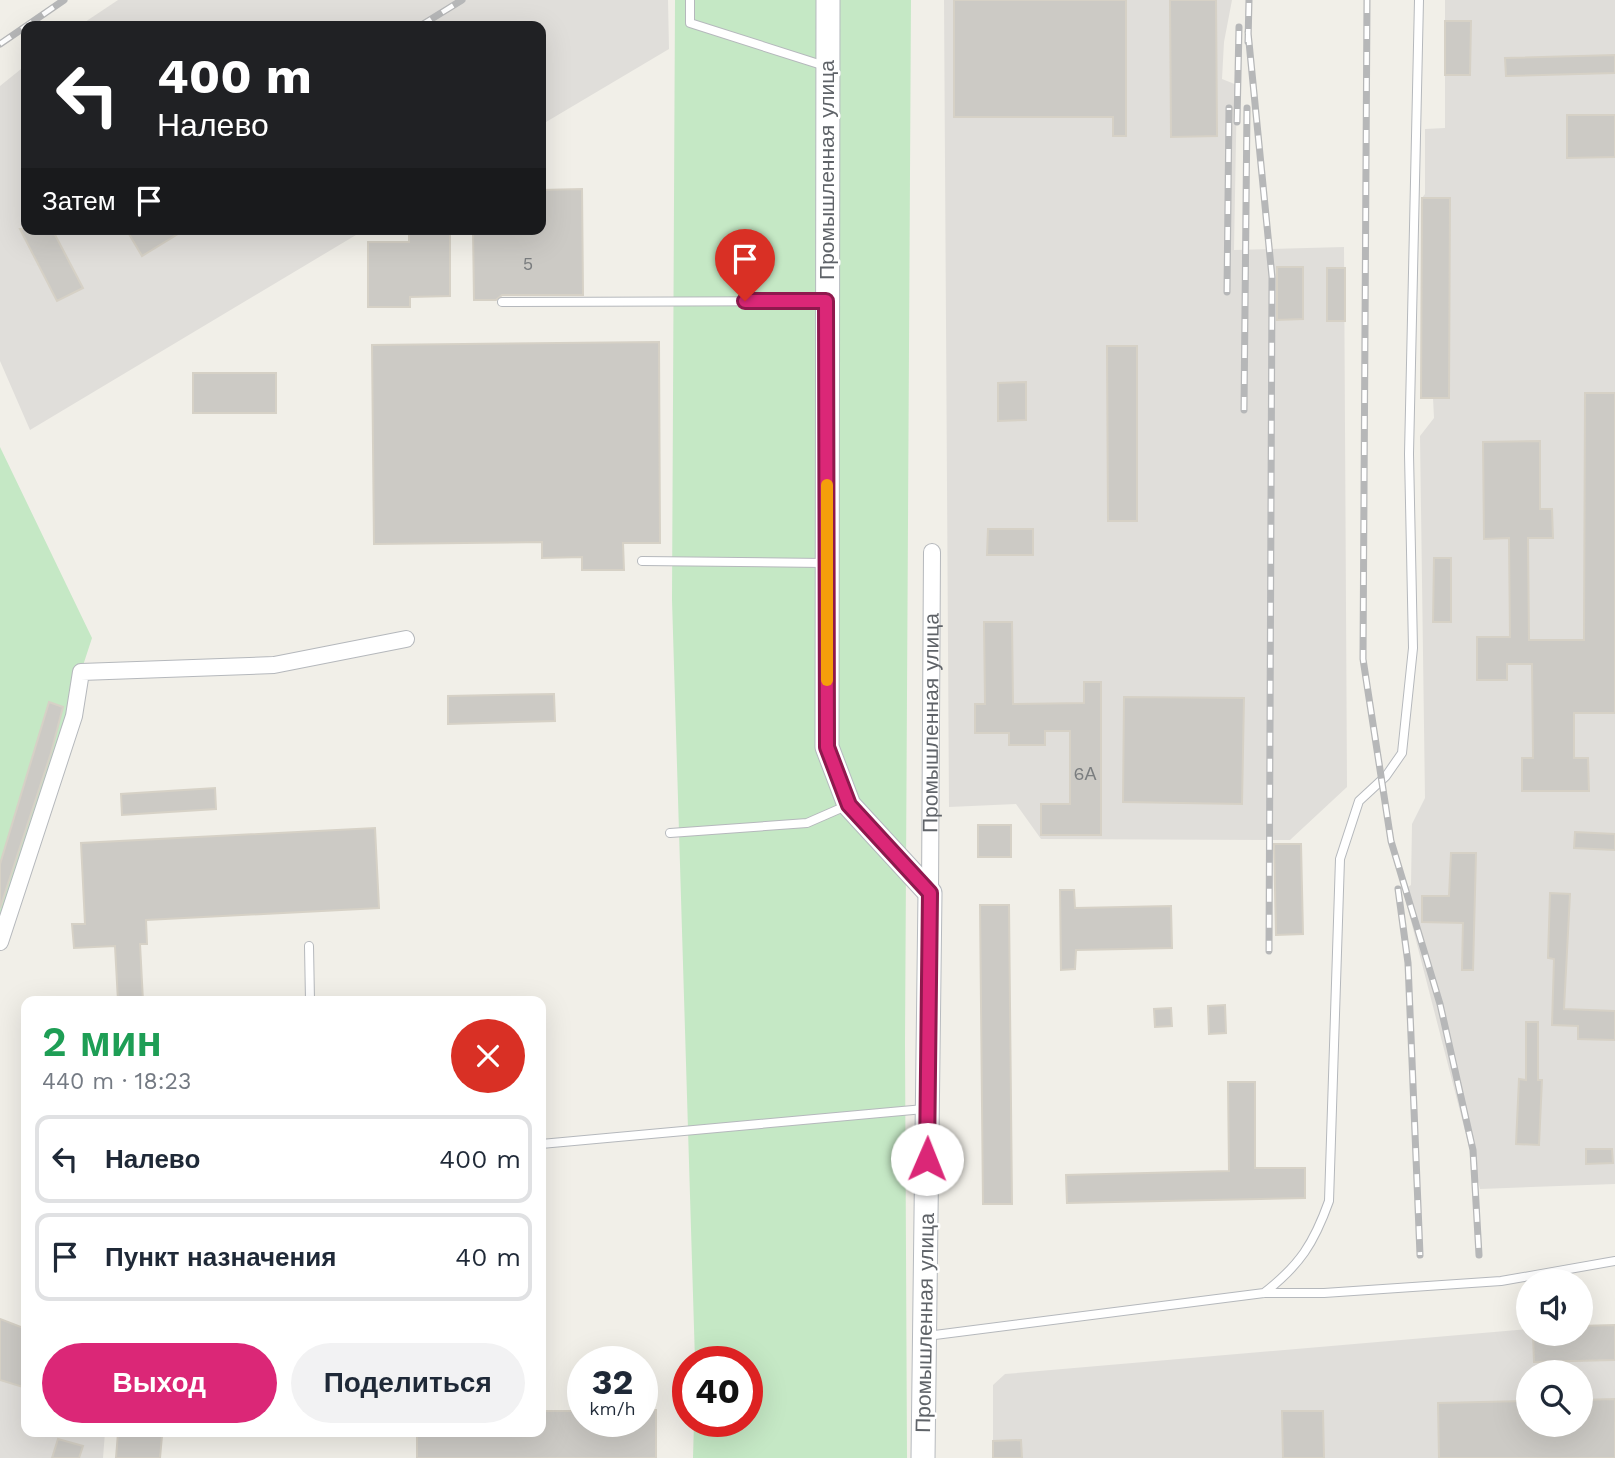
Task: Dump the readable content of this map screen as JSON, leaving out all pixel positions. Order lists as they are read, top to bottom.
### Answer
{
  "streets": {
    "street": ["Промышленная улица"]
  },
  "house_numbers": ["5", "6А"],
  "page": {
    "turn": ["400 m", "Налево"],
    "then": "Затем",
    "heading": ["2 мин", "440 m · 18:23"],
    "list": [
      {
        "name": "Налево",
        "value": "400 m"
      },
      {
        "name": "Пункт назначения",
        "value": "40 m"
      }
    ],
    "buttons": ["Выход", "Поделиться"],
    "speed": "32 km/h",
    "limit": "40"
  }
}
